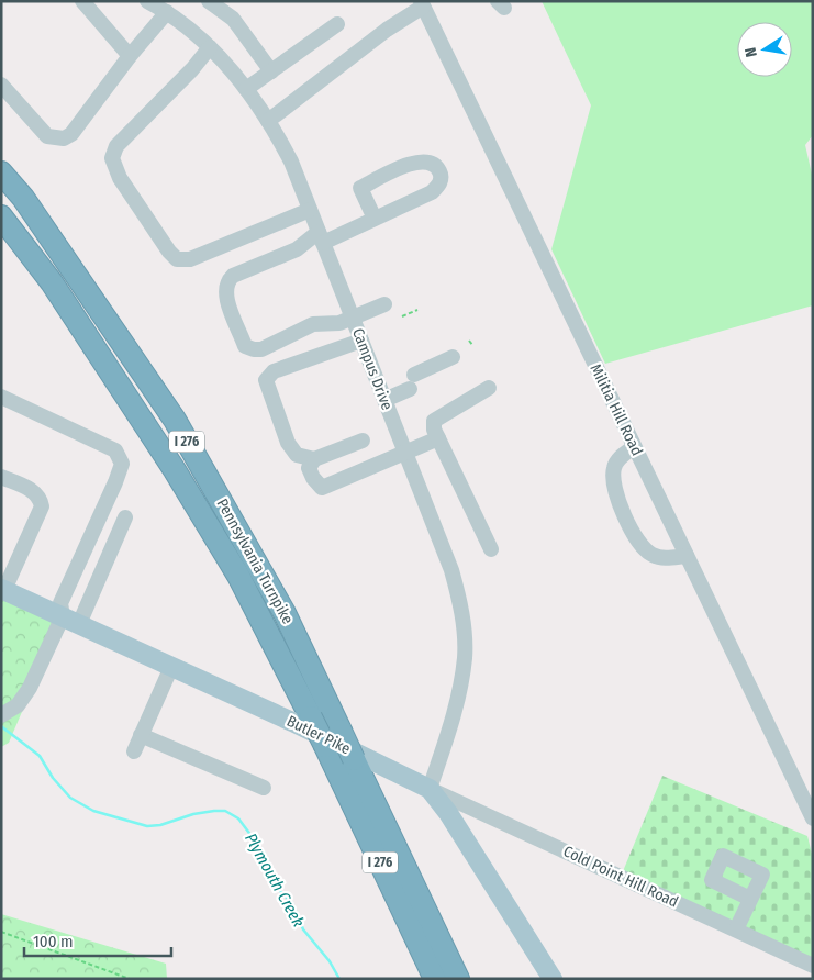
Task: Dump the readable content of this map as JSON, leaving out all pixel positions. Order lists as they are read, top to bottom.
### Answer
{
  "streets": {
    "highway": ["I 276", "Pennsylvania Turnpike"],
    "main road": ["Butler Pike"],
    "street": ["Campus Drive", "Militia Hill Road", "Cold Point Hill Road"]
  },
  "crossings": [
    ["Campus Drive", "Butler Pike"],
    ["Campus Drive", "Cold Point Hill Road"],
    ["Butler Pike", "Cold Point Hill Road"]
  ],
  "water": ["Plymouth Creek"],
  "scale_bar": "100 m",
  "north": "left"
}
